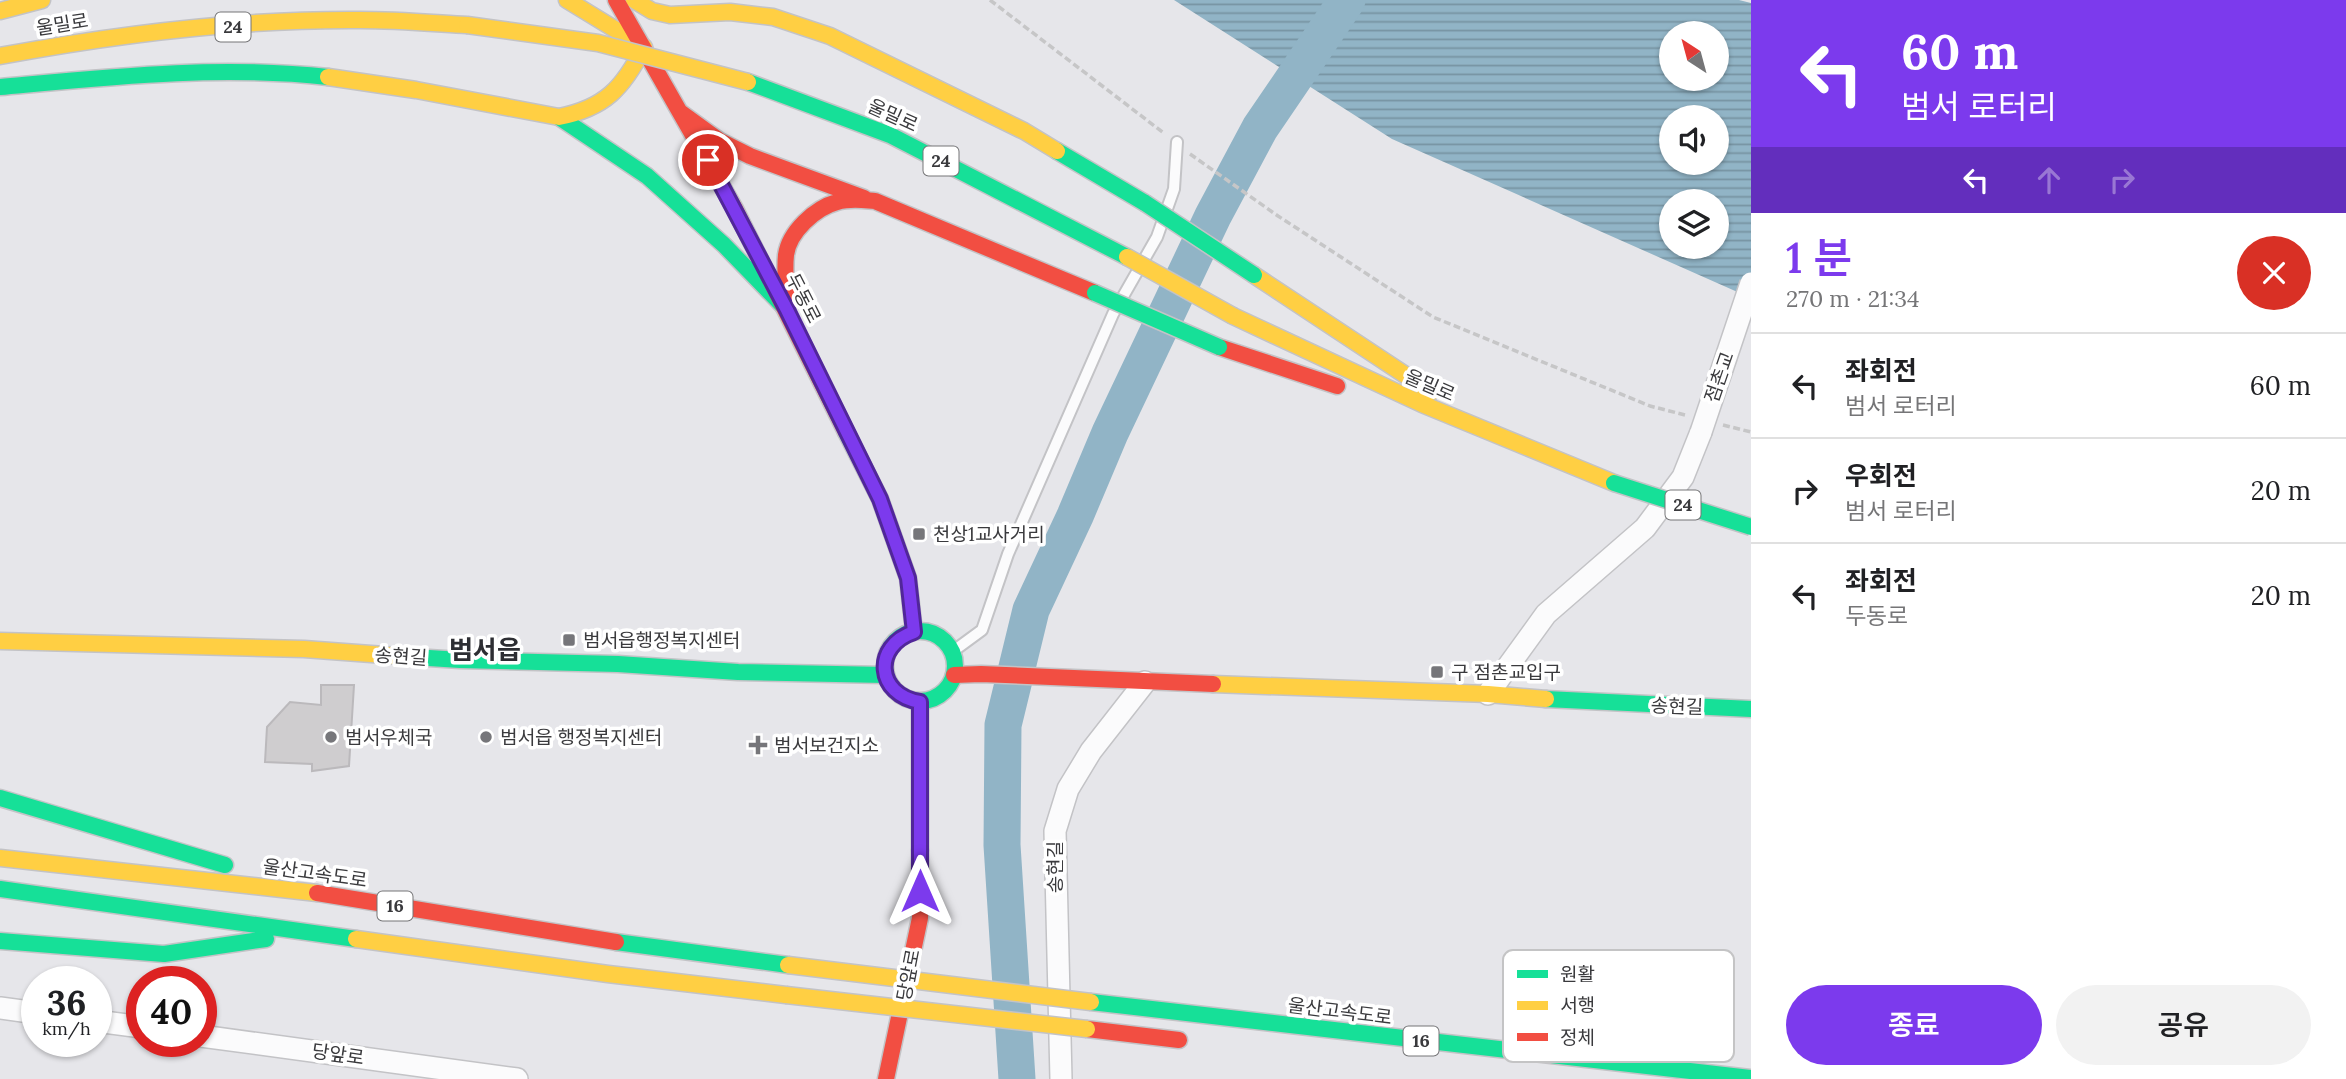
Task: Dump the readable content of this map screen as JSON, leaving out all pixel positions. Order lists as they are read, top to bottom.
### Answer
{
  "streets": {
    "main road": [
      "울밀로",
      "24",
      "두동로",
      "송현길",
      "울산고속도로",
      "16",
      "당앞로"
    ],
    "street": ["점촌교"]
  },
  "crossings": [
    ["두동로", "송현길"],
    ["두동로", "당앞로"],
    ["점촌교", "송현길"],
    ["송현길", "당앞로"]
  ],
  "districts": ["범서읍"],
  "places": {
    "transit": ["천상1교사거리", "범서읍행정복지센터", "구 점촌교입구"],
    "other": ["범서우체국", "범서읍 행정복지센터"],
    "health": ["범서보건지소"]
  },
  "legend": ["원활", "서행", "정체"],
  "north": "top left",
  "page": {
    "turn": ["60 m", "범서 로터리"],
    "heading": ["1 분", "270 m · 21:34"],
    "list": [
      {
        "name": "좌회전",
        "note": "범서 로터리",
        "value": "60 m"
      },
      {
        "name": "우회전",
        "note": "범서 로터리",
        "value": "20 m"
      },
      {
        "name": "좌회전",
        "note": "두동로",
        "value": "20 m"
      }
    ],
    "speed": "36 km/h",
    "limit": "40",
    "buttons": ["종료", "공유"]
  }
}
